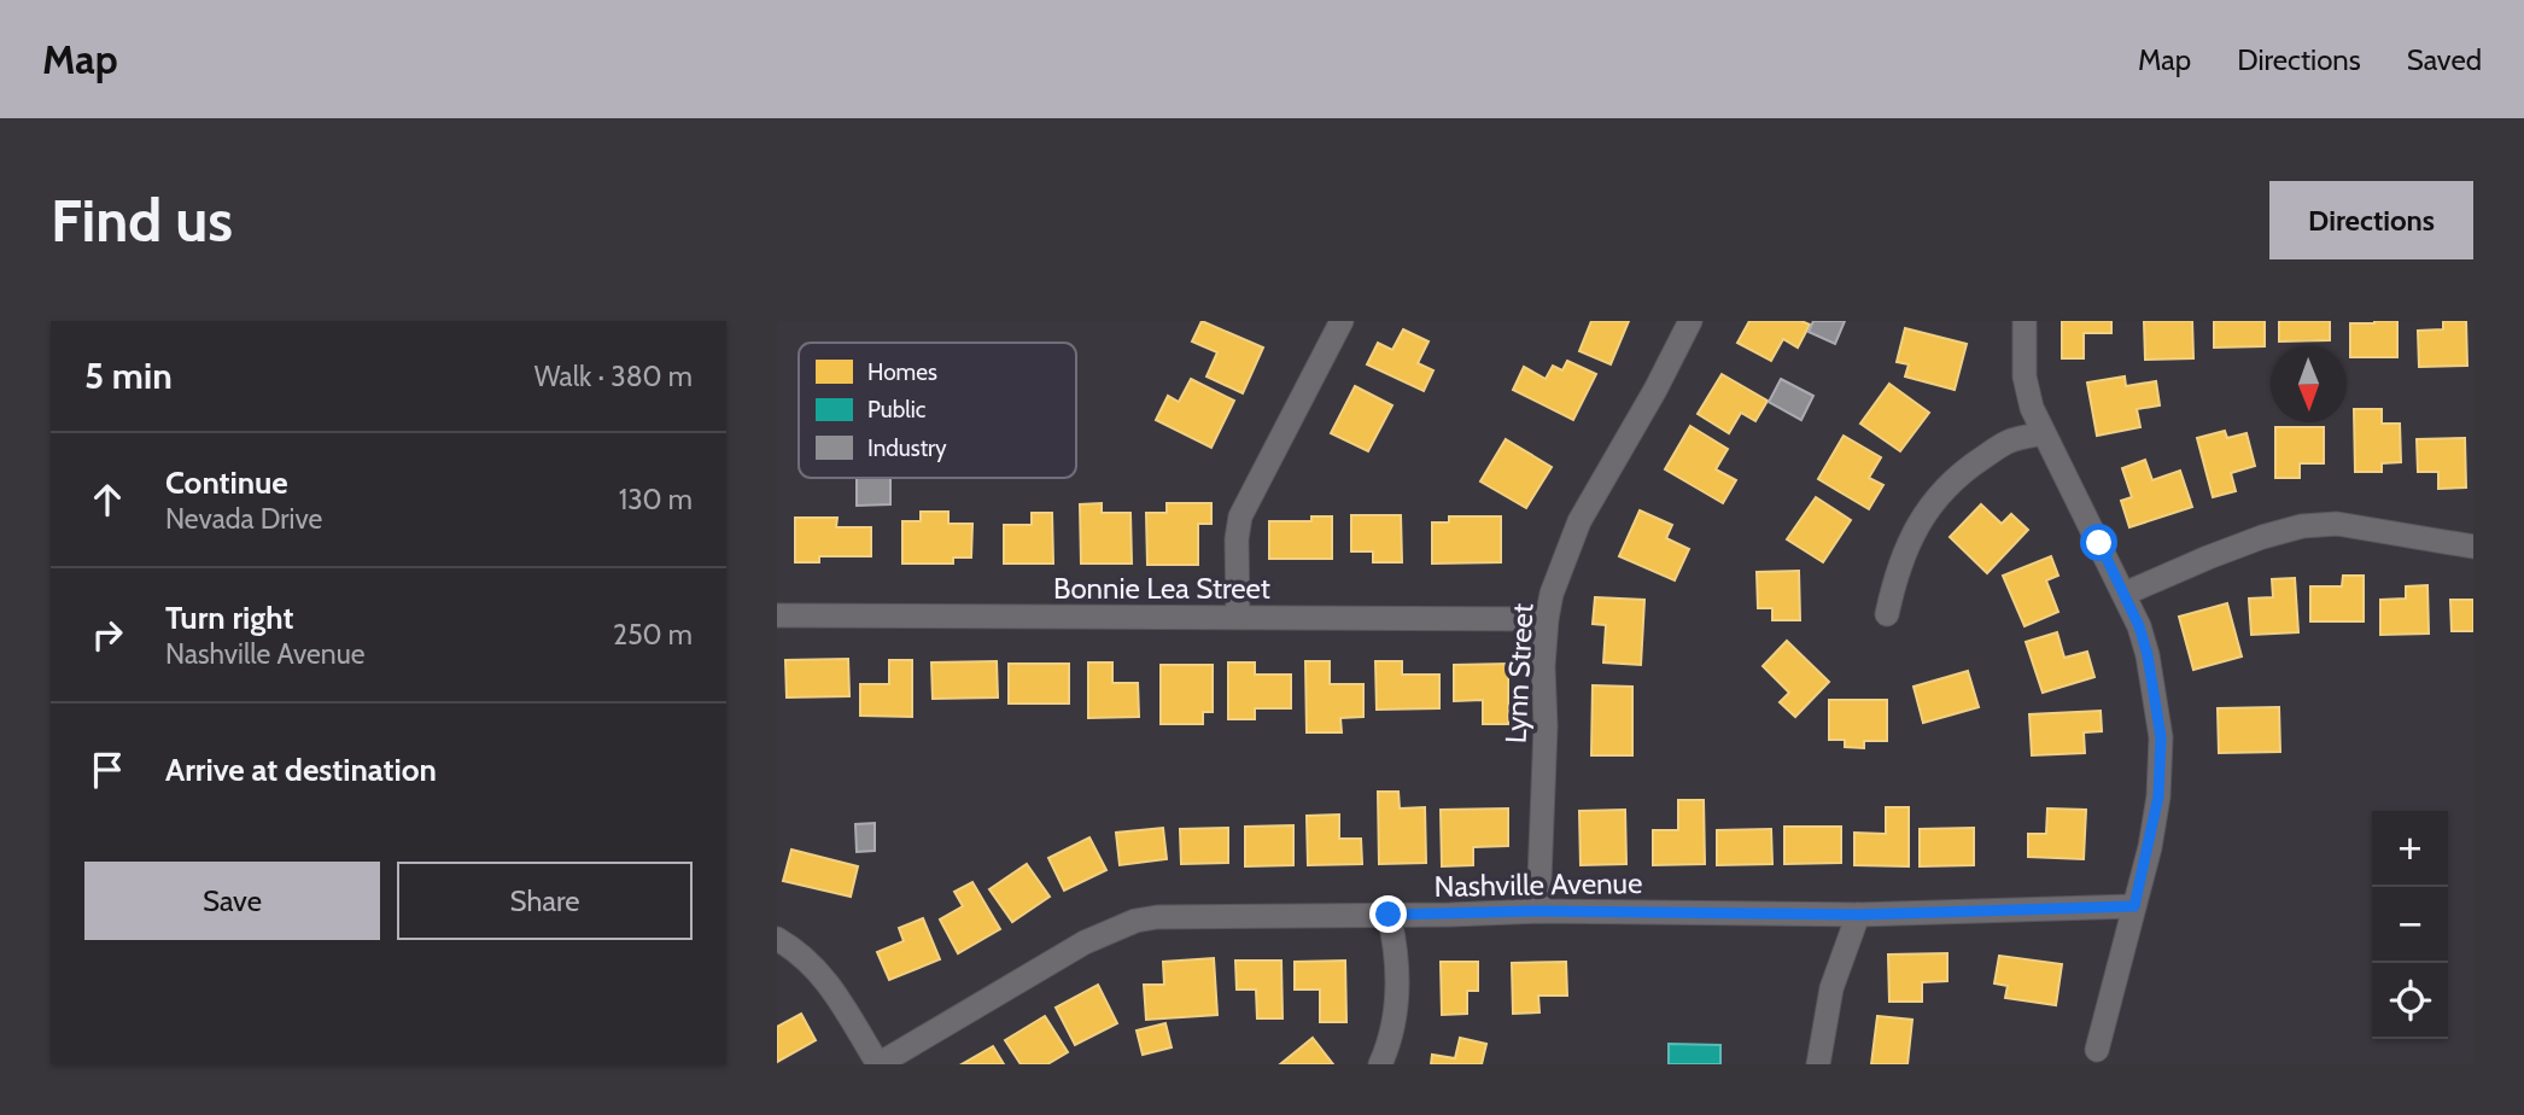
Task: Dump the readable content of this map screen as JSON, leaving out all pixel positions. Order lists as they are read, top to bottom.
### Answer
{
  "streets": {
    "street": ["Bonnie Lea Street", "Lynn Street", "Nashville Avenue"]
  },
  "crossings": [
    ["Bonnie Lea Street", "Lynn Street"],
    ["Lynn Street", "Nashville Avenue"]
  ],
  "legend": ["Homes", "Public", "Industry"],
  "north": "bottom",
  "page": {
    "header": "Map",
    "nav": ["Map", "Directions", "Saved"],
    "buttons": [
      "Directions",
      ["Save", "Share"]
    ],
    "title": "Find us",
    "heading": ["5 min", "Walk · 380 m"],
    "list": [
      ["Continue", "Nevada Drive", "130 m"],
      ["Turn right", "Nashville Avenue", "250 m"],
      "Arrive at destination"
    ],
    "map_buttons": ["+", "−"]
  }
}
